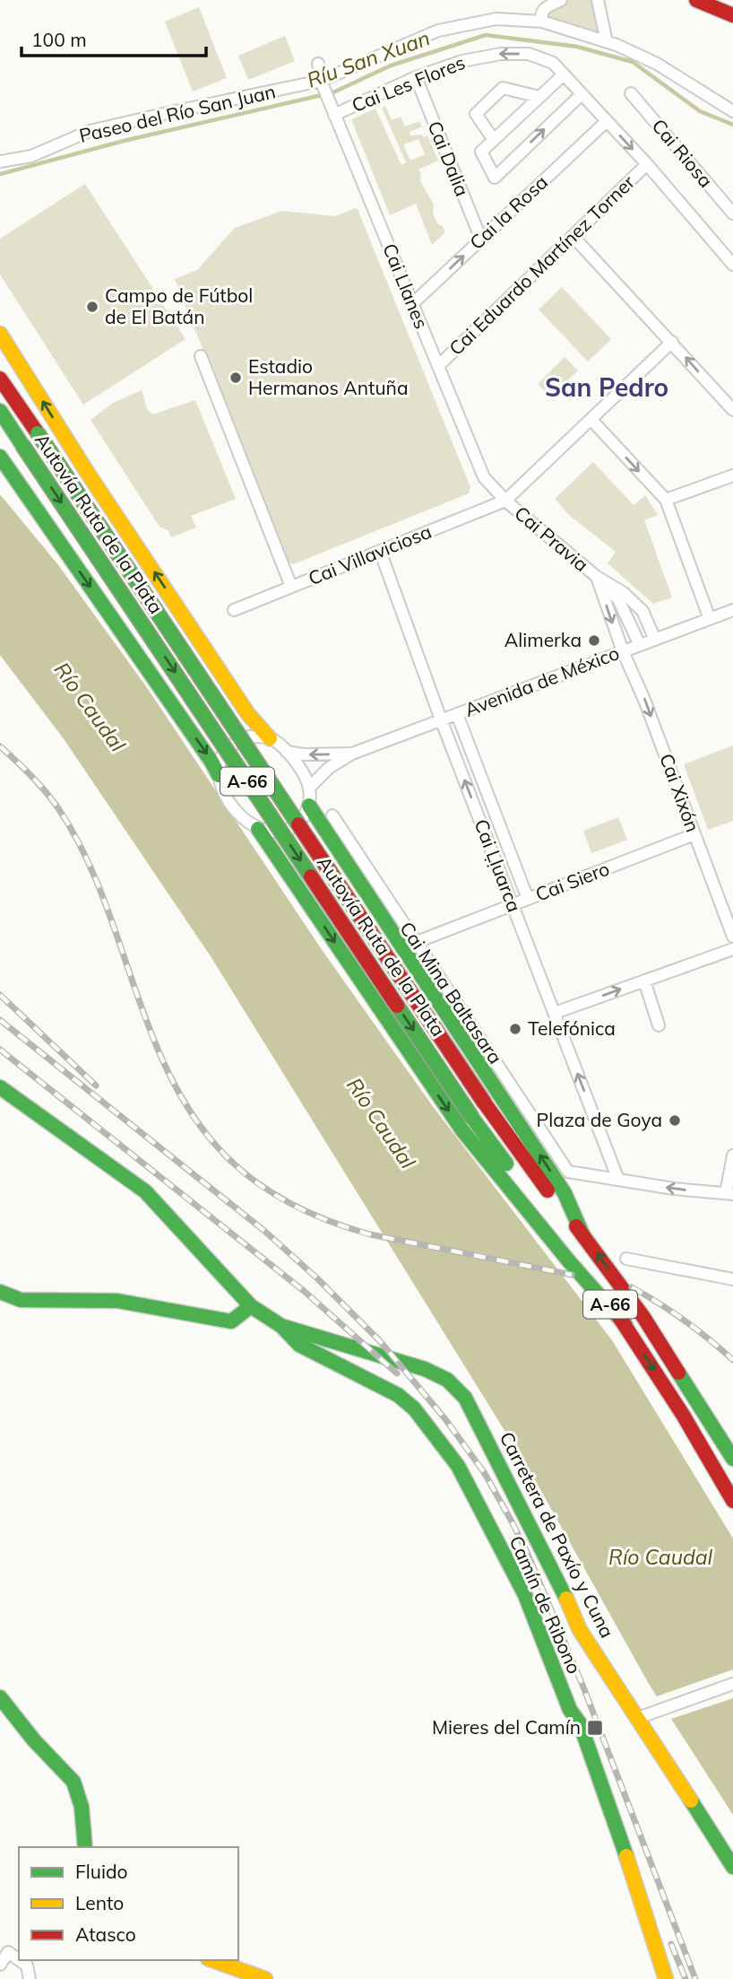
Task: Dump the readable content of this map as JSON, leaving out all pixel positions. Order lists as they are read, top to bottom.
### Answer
{
  "streets": {
    "main road": [
      "Autovía Ruta de la Plata",
      "A-66",
      "Carretera de Paxío y Cuna",
      "Camín de Ribono"
    ],
    "street": [
      "Cai Les Flores",
      "Paseo del Río San Juan",
      "Cai Riosa",
      "Cai Dalia",
      "Cai la Rosa",
      "Cai Eduardo Martínez Torner",
      "Cai Llanes",
      "Cai Pravia",
      "Cai Villaviciosa",
      "Avenida de México",
      "Cai Xixón",
      "Cai Ḷḷuarca",
      "Cai Siero",
      "Cai Mina Baltasara"
    ]
  },
  "crossings": [
    ["Cai Les Flores", "Cai Dalia"],
    ["Cai Les Flores", "Cai la Rosa"],
    ["Cai Les Flores", "Cai Eduardo Martínez Torner"],
    ["Cai Les Flores", "Cai Llanes"],
    ["Paseo del Río San Juan", "Cai Llanes"],
    ["Cai Dalia", "Cai la Rosa"],
    ["Cai la Rosa", "Cai Llanes"],
    ["Cai Eduardo Martínez Torner", "Cai Llanes"],
    ["Cai Llanes", "Cai Pravia"],
    ["Cai Llanes", "Cai Villaviciosa"],
    ["Cai Pravia", "Cai Villaviciosa"],
    ["Cai Pravia", "Avenida de México"],
    ["Cai Pravia", "Cai Xixón"],
    ["Cai Villaviciosa", "Cai Ḷḷuarca"],
    ["Avenida de México", "A-66"],
    ["Avenida de México", "Cai Xixón"],
    ["Avenida de México", "Cai Ḷḷuarca"],
    ["Cai Xixón", "Cai Siero"],
    ["Cai Ḷḷuarca", "Cai Siero"],
    ["Cai Ḷḷuarca", "Cai Mina Baltasara"],
    ["Cai Siero", "Cai Mina Baltasara"],
    ["Carretera de Paxío y Cuna", "Camín de Ribono"]
  ],
  "one_way": ["Cai la Rosa", "Cai Xixón"],
  "districts": ["San Pedro"],
  "water": ["Ríu San Xuan", "Río Caudal"],
  "places": {
    "other": [
      "Campo de Fútbol de El Batán",
      "Estadio Hermanos Antuña",
      "Alimerka",
      "Telefónica",
      "Plaza de Goya"
    ],
    "transit": ["Mieres del Camín"]
  },
  "legend": ["Fluido", "Lento", "Atasco"],
  "scale_bar": "100 m"
}
